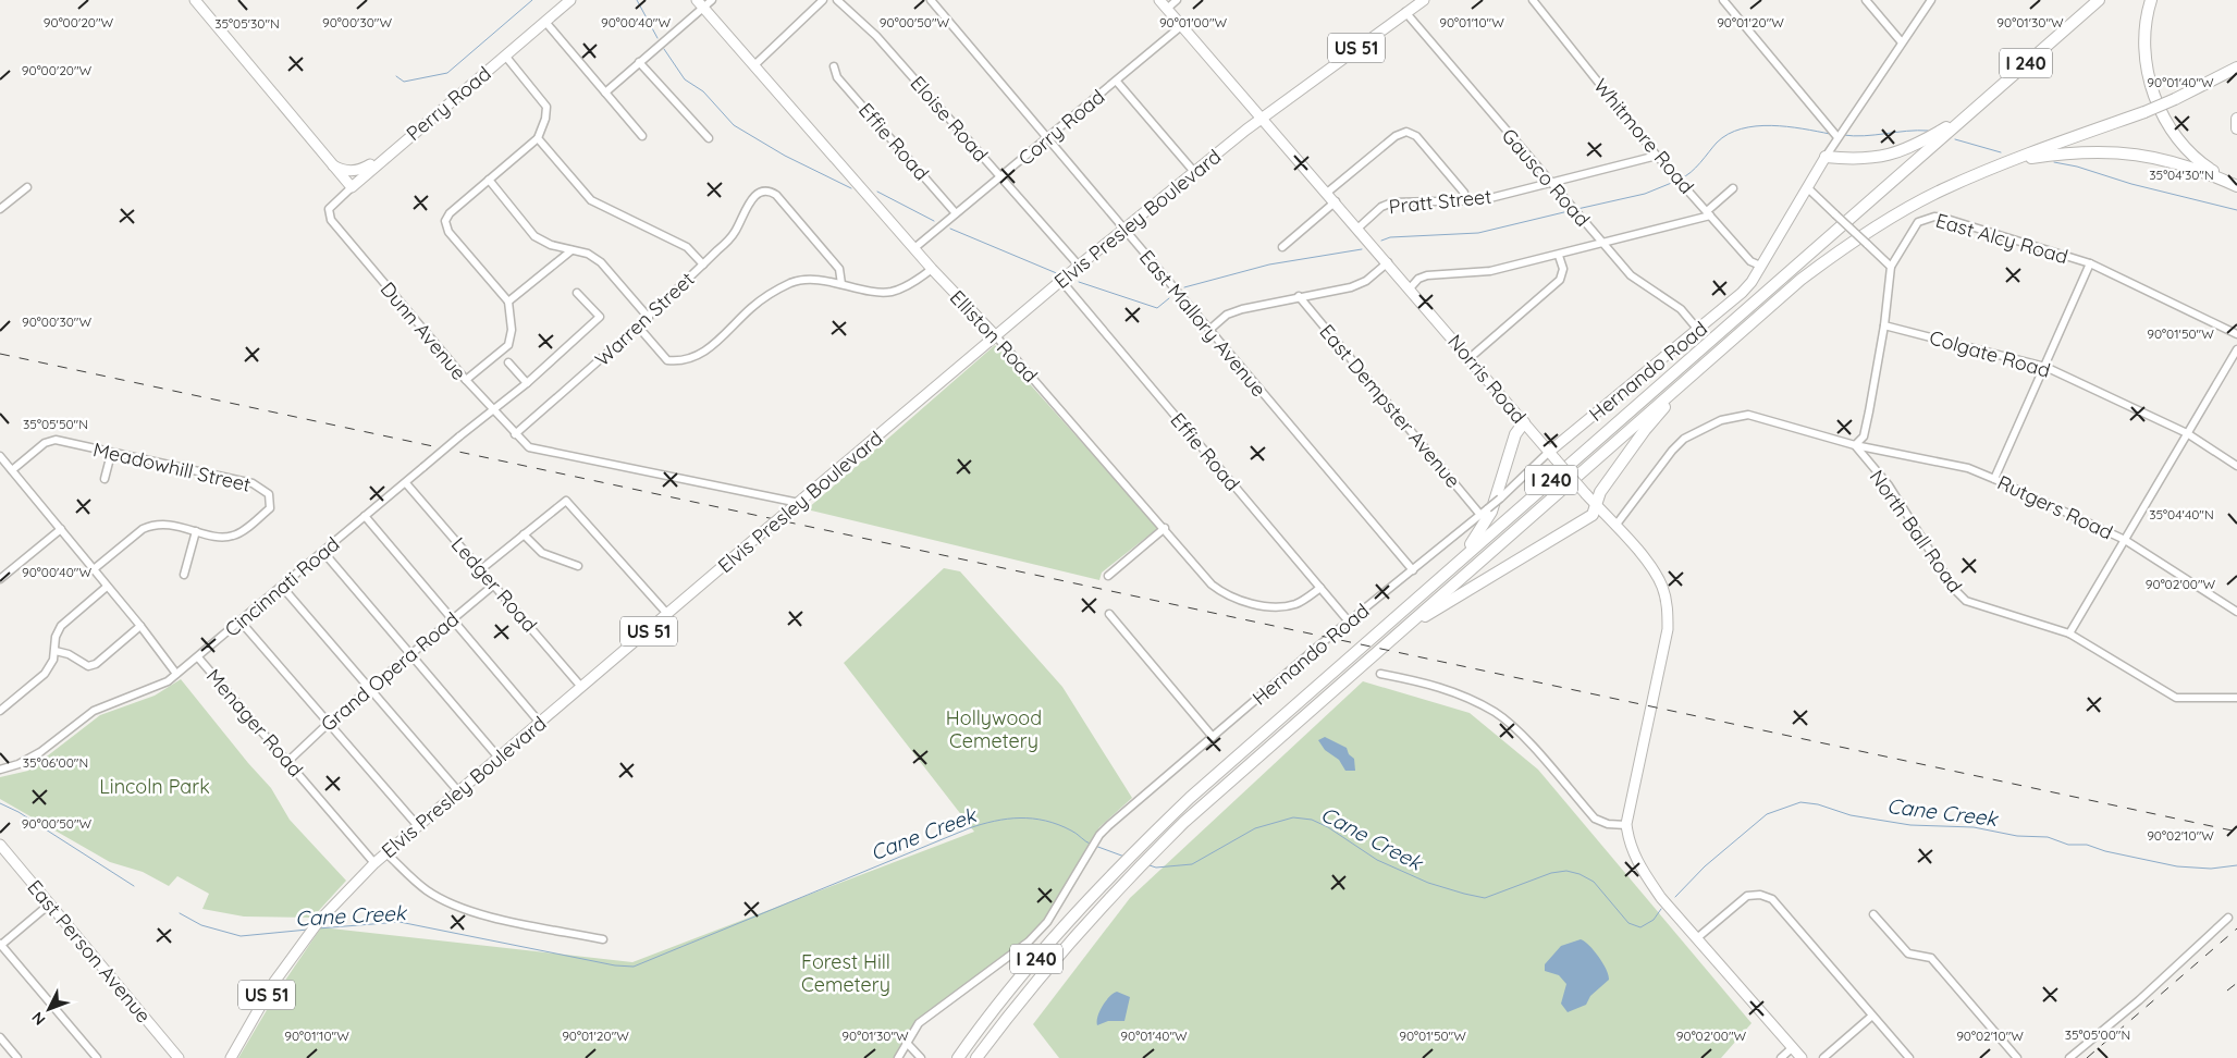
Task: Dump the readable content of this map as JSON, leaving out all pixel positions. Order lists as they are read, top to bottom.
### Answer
{
  "streets": {
    "highway": ["I 240"],
    "main road": [
      "US 51",
      "Perry Road",
      "Elvis Presley Boulevard",
      "Elliston Road",
      "Hernando Road",
      "Norris Road",
      "East Person Avenue"
    ],
    "street": [
      "Eloise Road",
      "Corry Road",
      "Whitmore Road",
      "Effie Road",
      "Gausco Road",
      "Pratt Street",
      "East Alcy Road",
      "Warren Street",
      "East Mallory Avenue",
      "Dunn Avenue",
      "Colgate Road",
      "East Dempster Avenue",
      "Meadowhill Street",
      "Rutgers Road",
      "North Ball Road",
      "Ledger Road",
      "Cincinnati Road",
      "Grand Opera Road",
      "Menager Road"
    ]
  },
  "crossings": [
    ["Perry Road", "Dunn Avenue"],
    ["Eloise Road", "Corry Road"],
    ["Eloise Road", "Elvis Presley Boulevard"],
    ["Corry Road", "Effie Road"],
    ["Corry Road", "East Mallory Avenue"],
    ["Corry Road", "Elliston Road"],
    ["Corry Road", "Norris Road"],
    ["Whitmore Road", "Pratt Street"],
    ["Whitmore Road", "Hernando Road"],
    ["Effie Road", "Elvis Presley Boulevard"],
    ["Effie Road", "Elliston Road"],
    ["Effie Road", "Hernando Road"],
    ["Gausco Road", "Pratt Street"],
    ["Gausco Road", "Elvis Presley Boulevard"],
    ["Gausco Road", "Hernando Road"],
    ["Pratt Street", "Norris Road"],
    ["Elvis Presley Boulevard", "East Mallory Avenue"],
    ["Elvis Presley Boulevard", "Dunn Avenue"],
    ["Elvis Presley Boulevard", "Elliston Road"],
    ["Elvis Presley Boulevard", "Norris Road"],
    ["Elvis Presley Boulevard", "Ledger Road"],
    ["Elvis Presley Boulevard", "Menager Road"],
    ["Warren Street", "Dunn Avenue"],
    ["East Mallory Avenue", "Hernando Road"],
    ["Dunn Avenue", "Cincinnati Road"],
    ["Hernando Road", "Norris Road"],
    ["Hernando Road", "East Dempster Avenue"],
    ["Meadowhill Street", "Menager Road"],
    ["Rutgers Road", "North Ball Road"],
    ["Ledger Road", "Cincinnati Road"],
    ["Ledger Road", "Grand Opera Road"],
    ["Cincinnati Road", "Menager Road"],
    ["Grand Opera Road", "Menager Road"]
  ],
  "water": ["Cane Creek"],
  "parks": ["Hollywood Cemetery", "Lincoln Park", "Forest Hill Cemetery"],
  "north": "bottom left",
  "coordinates": [
    "90°00'20\"W",
    "90°00'30\"W",
    "90°00'40\"W",
    "90°00'50\"W",
    "90°01'00\"W",
    "90°01'10\"W",
    "90°01'20\"W",
    "90°01'30\"W",
    "35°05'30\"N",
    "90°01'40\"W",
    "35°04'30\"N",
    "90°01'50\"W",
    "35°05'50\"N",
    "35°04'40\"N",
    "90°02'00\"W",
    "35°06'00\"N",
    "90°02'10\"W",
    "35°05'00\"N"
  ]
}
